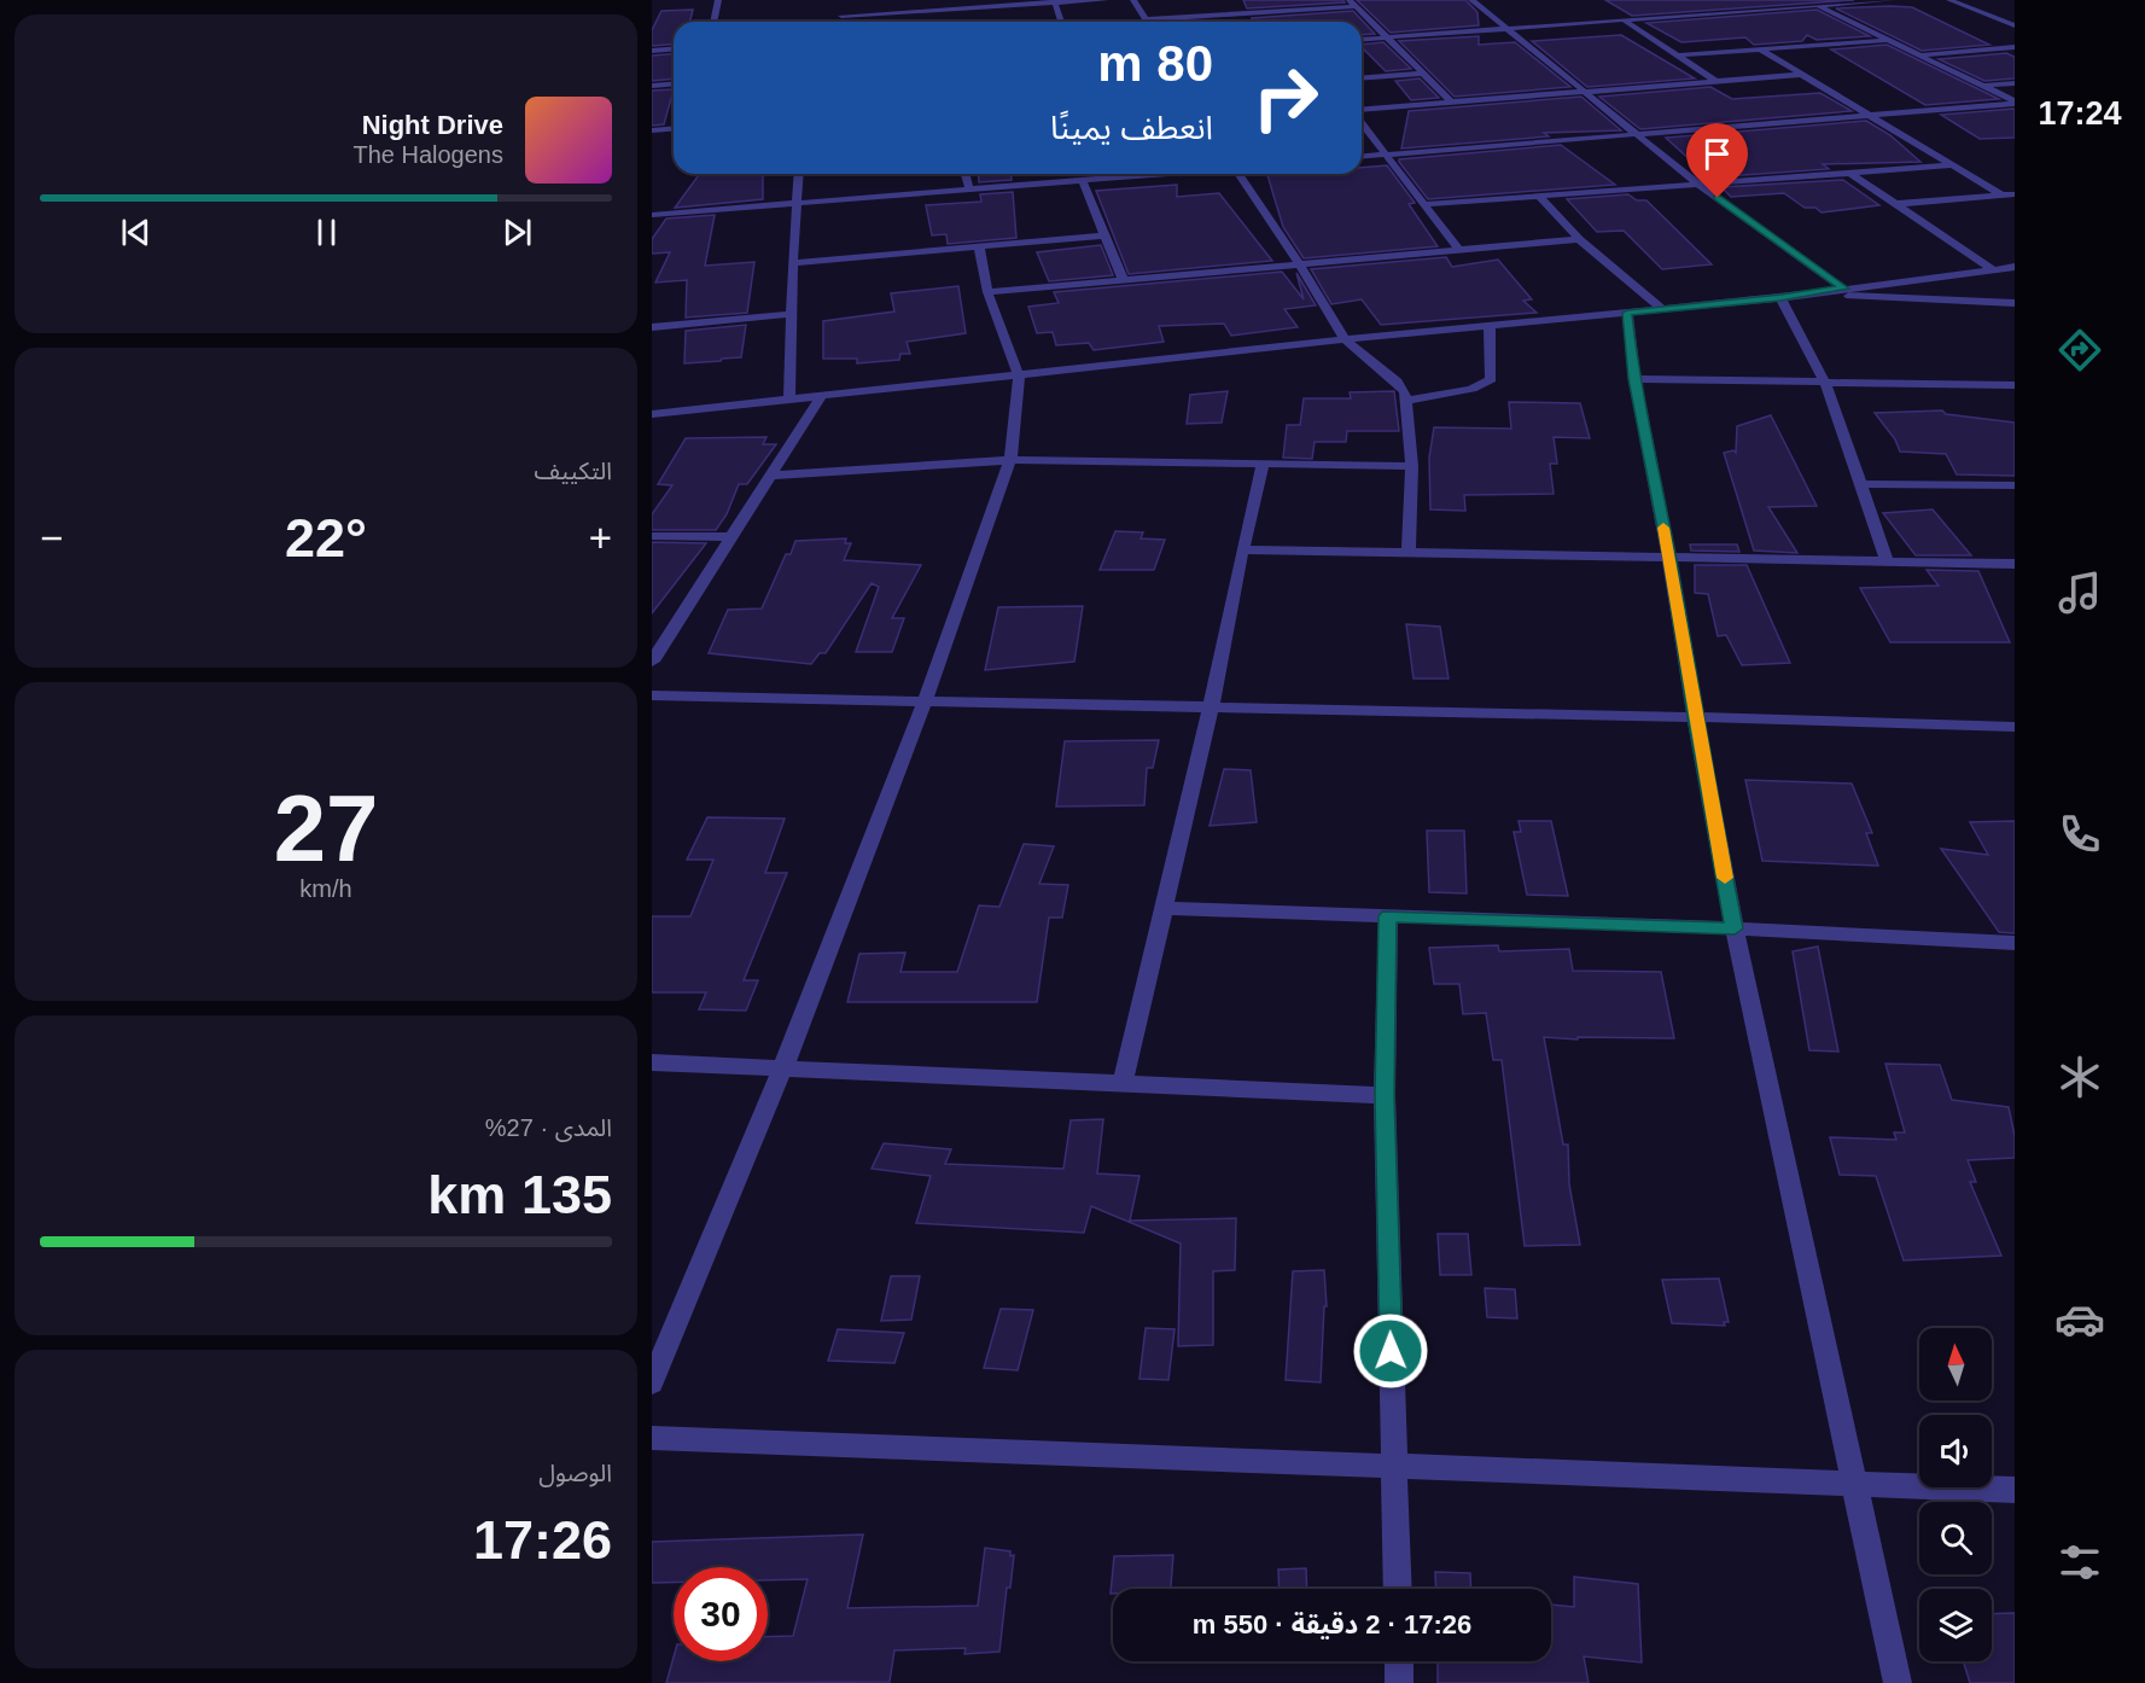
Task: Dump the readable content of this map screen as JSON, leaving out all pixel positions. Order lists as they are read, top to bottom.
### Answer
{
  "north": "top",
  "page": {
    "tabs": "17:24",
    "turn": ["80 m", "انعطف يمينًا"],
    "song": ["Night Drive", "The Halogens"],
    "tile": [
      "التكييف",
      ["27", "km/h"],
      ["المدى · 27%", "135 km"],
      ["الوصول", "17:26"]
    ],
    "heat": ["−", "22°", "+"],
    "limit": "30",
    "trip": "17:26 · 2 دقيقة · 550 m"
  }
}
